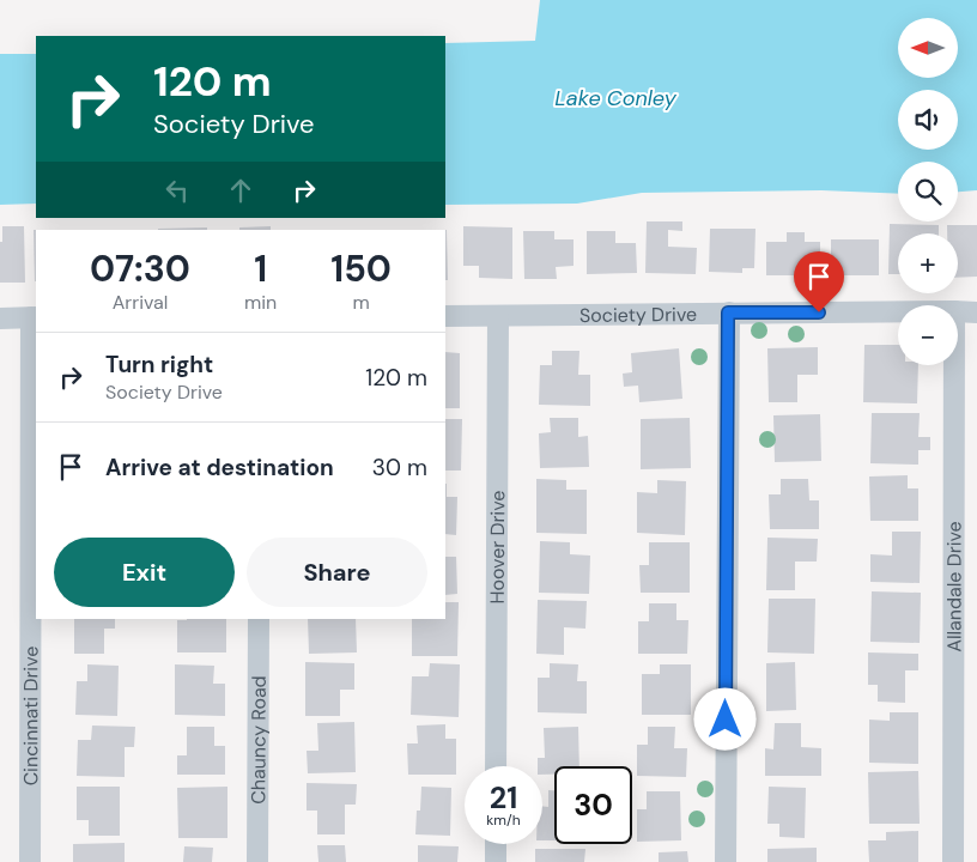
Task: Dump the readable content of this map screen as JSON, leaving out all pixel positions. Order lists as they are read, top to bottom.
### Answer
{
  "streets": {
    "street": [
      "Society Drive",
      "Hoover Drive",
      "Allandale Drive",
      "Cincinnati Drive",
      "Chauncy Road"
    ]
  },
  "crossings": [
    ["Society Drive", "Hoover Drive"]
  ],
  "water": ["Lake Conley"],
  "north": "left",
  "page": {
    "map_buttons": ["+", "−"],
    "turn": ["120 m", "Society Drive"],
    "eta": [
      "07:30",
      "Arrival",
      "1",
      "min",
      "150",
      "m"
    ],
    "list": [
      {
        "name": "Turn right",
        "note": "Society Drive",
        "value": "120 m"
      },
      {
        "name": "Arrive at destination",
        "value": "30 m"
      }
    ],
    "buttons": ["Exit", "Share"],
    "speed": "21 km/h",
    "limit": "30"
  }
}
